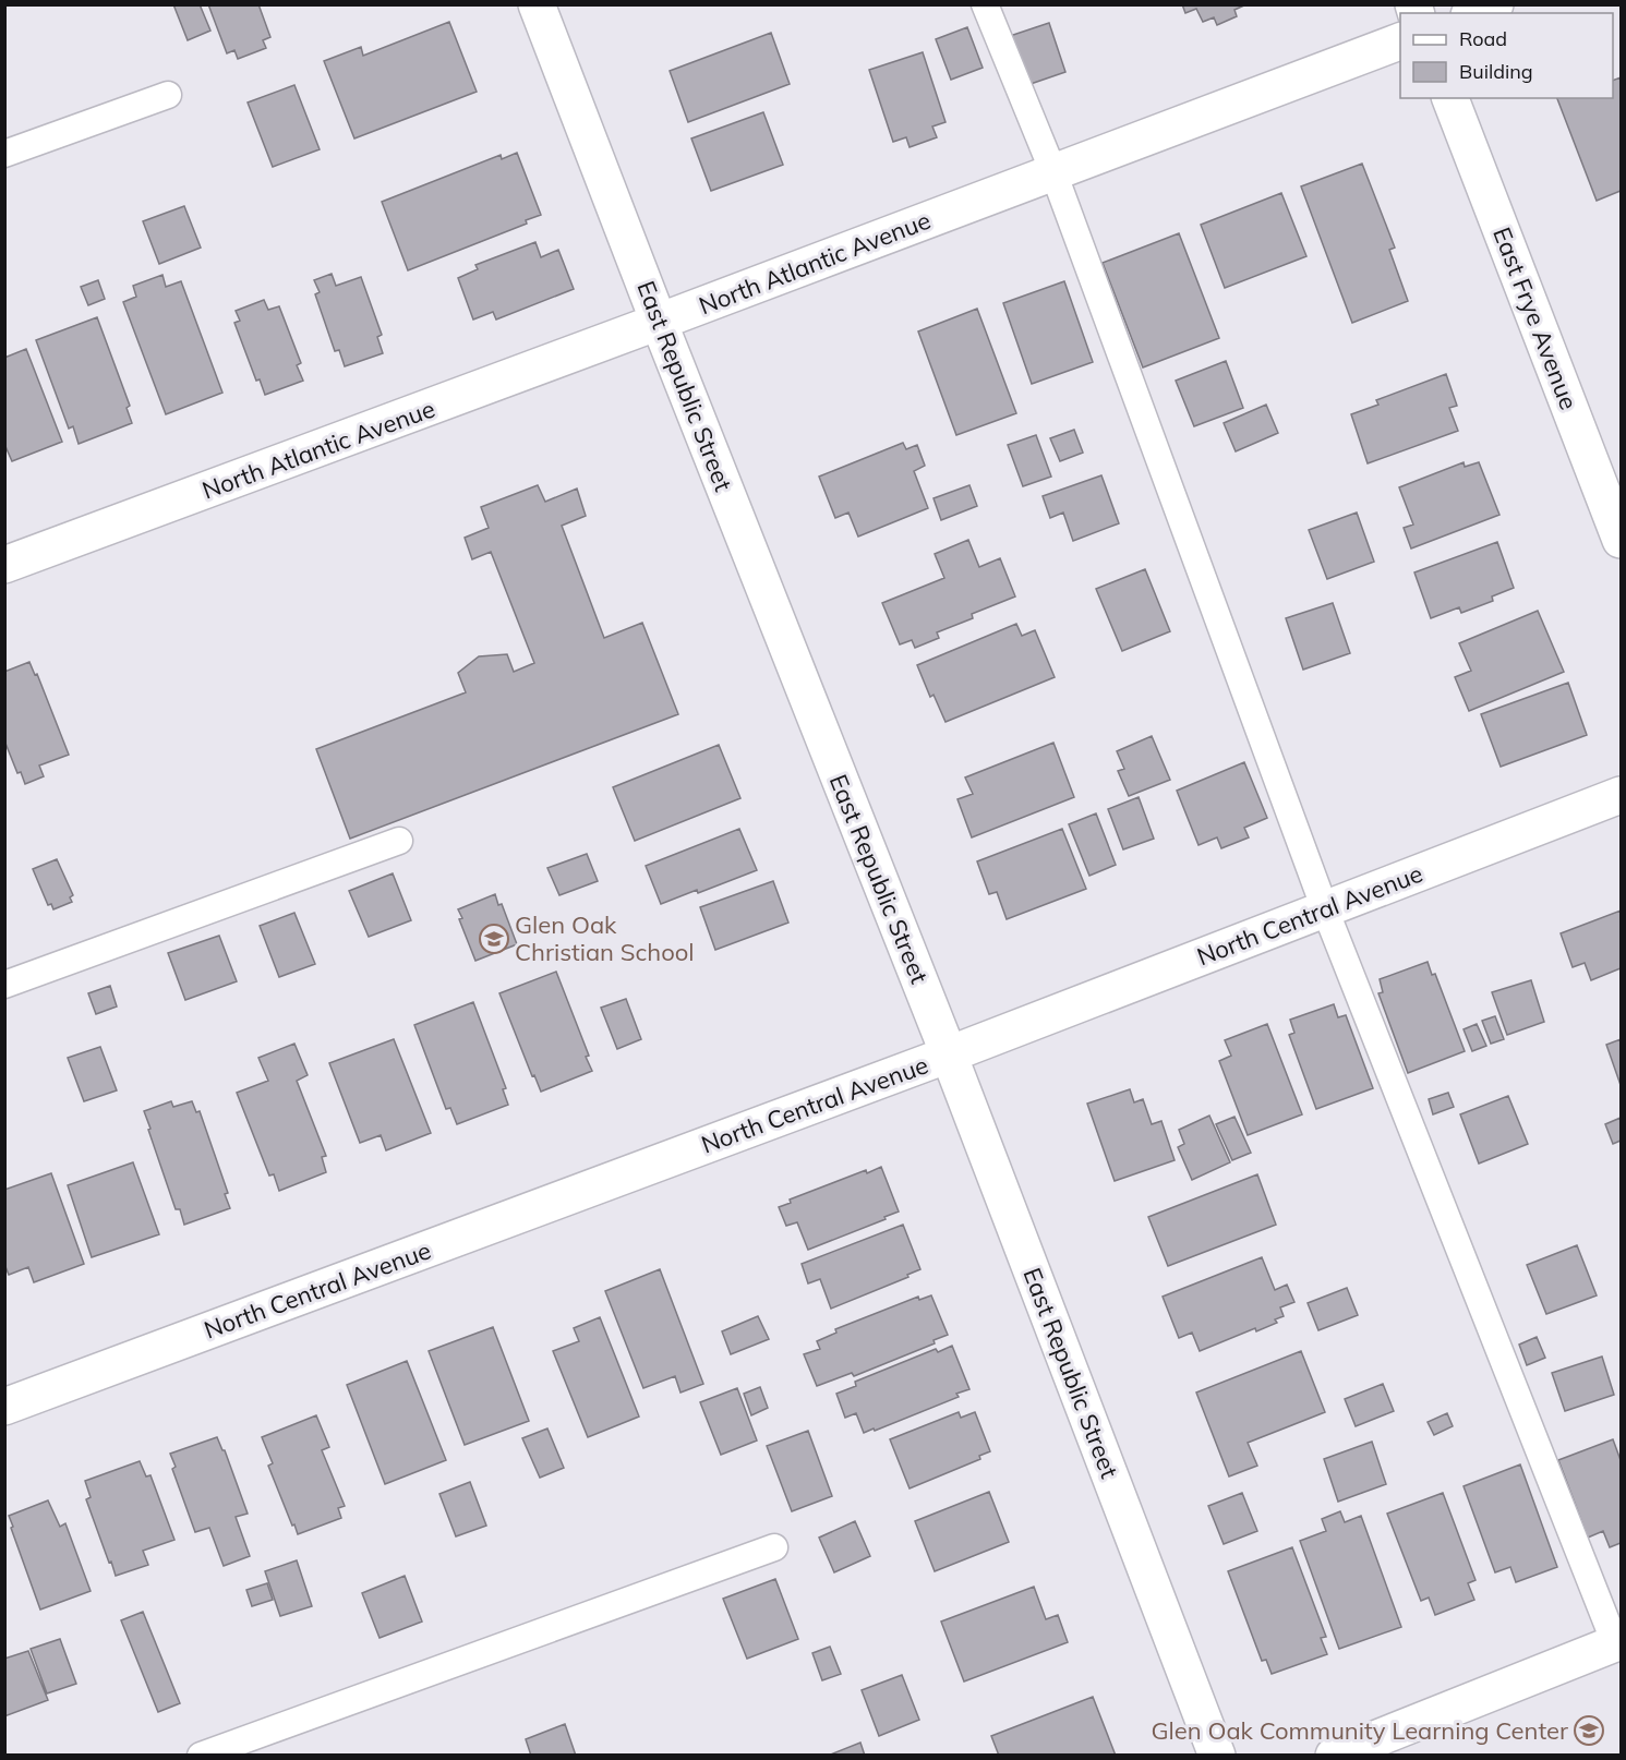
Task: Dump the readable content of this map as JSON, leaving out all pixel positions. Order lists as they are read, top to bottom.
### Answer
{
  "streets": {
    "street": [
      "North Atlantic Avenue",
      "East Frye Avenue",
      "East Republic Street",
      "North Central Avenue"
    ]
  },
  "crossings": [
    ["North Atlantic Avenue", "East Republic Street"],
    ["East Republic Street", "North Central Avenue"]
  ],
  "places": {
    "school or university": ["Glen Oak Christian School", "Glen Oak Community Learning Center"]
  },
  "legend": ["Road", "Building"]
}
